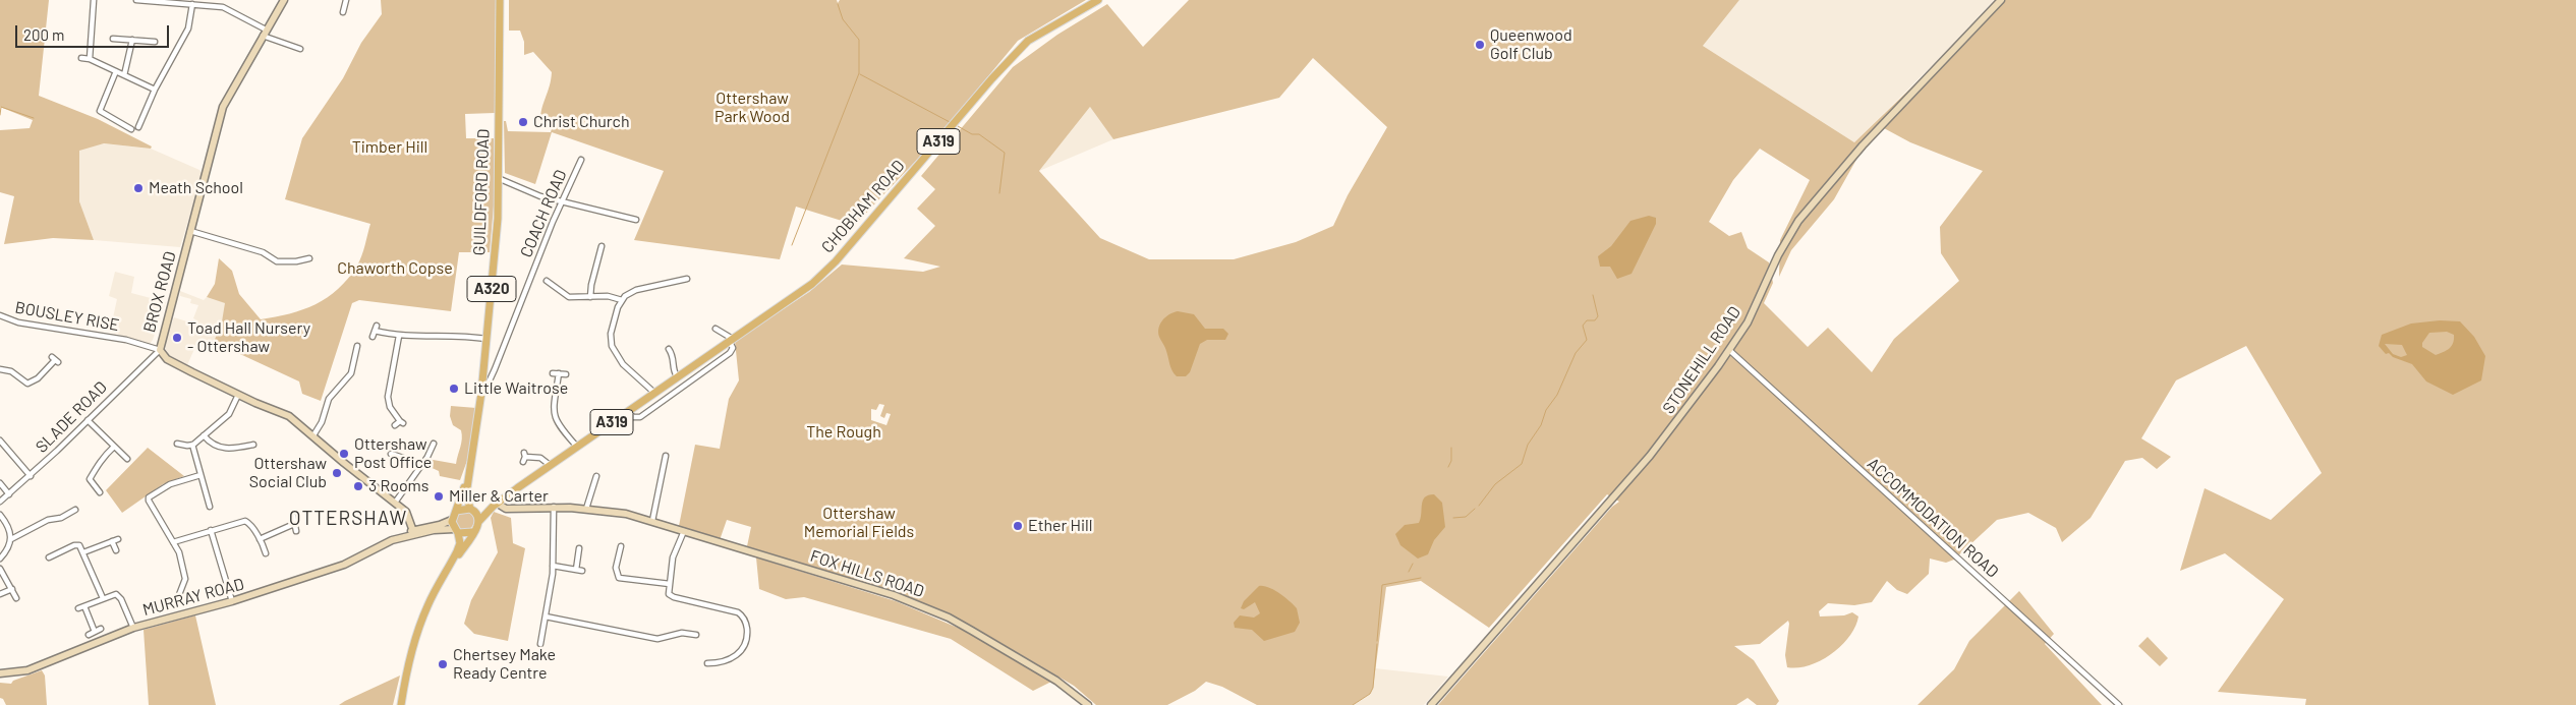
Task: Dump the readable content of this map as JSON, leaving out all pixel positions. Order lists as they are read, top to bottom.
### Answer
{
  "streets": {
    "main road": [
      "A319",
      "GUILDFORD ROAD",
      "CHOBHAM ROAD",
      "A320"
    ],
    "street": [
      "COACH ROAD",
      "BROX ROAD",
      "BOUSLEY RISE",
      "STONEHILL ROAD",
      "SLADE ROAD",
      "ACCOMMODATION ROAD",
      "FOX HILLS ROAD",
      "MURRAY ROAD"
    ]
  },
  "crossings": [
    ["GUILDFORD ROAD", "CHOBHAM ROAD"],
    ["GUILDFORD ROAD", "COACH ROAD"],
    ["GUILDFORD ROAD", "MURRAY ROAD"],
    ["CHOBHAM ROAD", "FOX HILLS ROAD"],
    ["CHOBHAM ROAD", "MURRAY ROAD"],
    ["BROX ROAD", "BOUSLEY RISE"],
    ["BROX ROAD", "SLADE ROAD"],
    ["BROX ROAD", "MURRAY ROAD"],
    ["BOUSLEY RISE", "SLADE ROAD"],
    ["STONEHILL ROAD", "ACCOMMODATION ROAD"]
  ],
  "districts": ["OTTERSHAW"],
  "parks": [
    "Ottershaw Park Wood",
    "Timber Hill",
    "Chaworth Copse",
    "The Rough",
    "Ottershaw Memorial Fields"
  ],
  "places": [
    "Queenwood Golf Club",
    "Christ Church",
    "Meath School",
    "Toad Hall Nursery - Ottershaw",
    "Little Waitrose",
    "Ottershaw Post Office",
    "Ottershaw Social Club",
    "3 Rooms",
    "Miller & Carter",
    "Ether Hill",
    "Chertsey Make Ready Centre"
  ],
  "scale_bar": "200 m"
}
